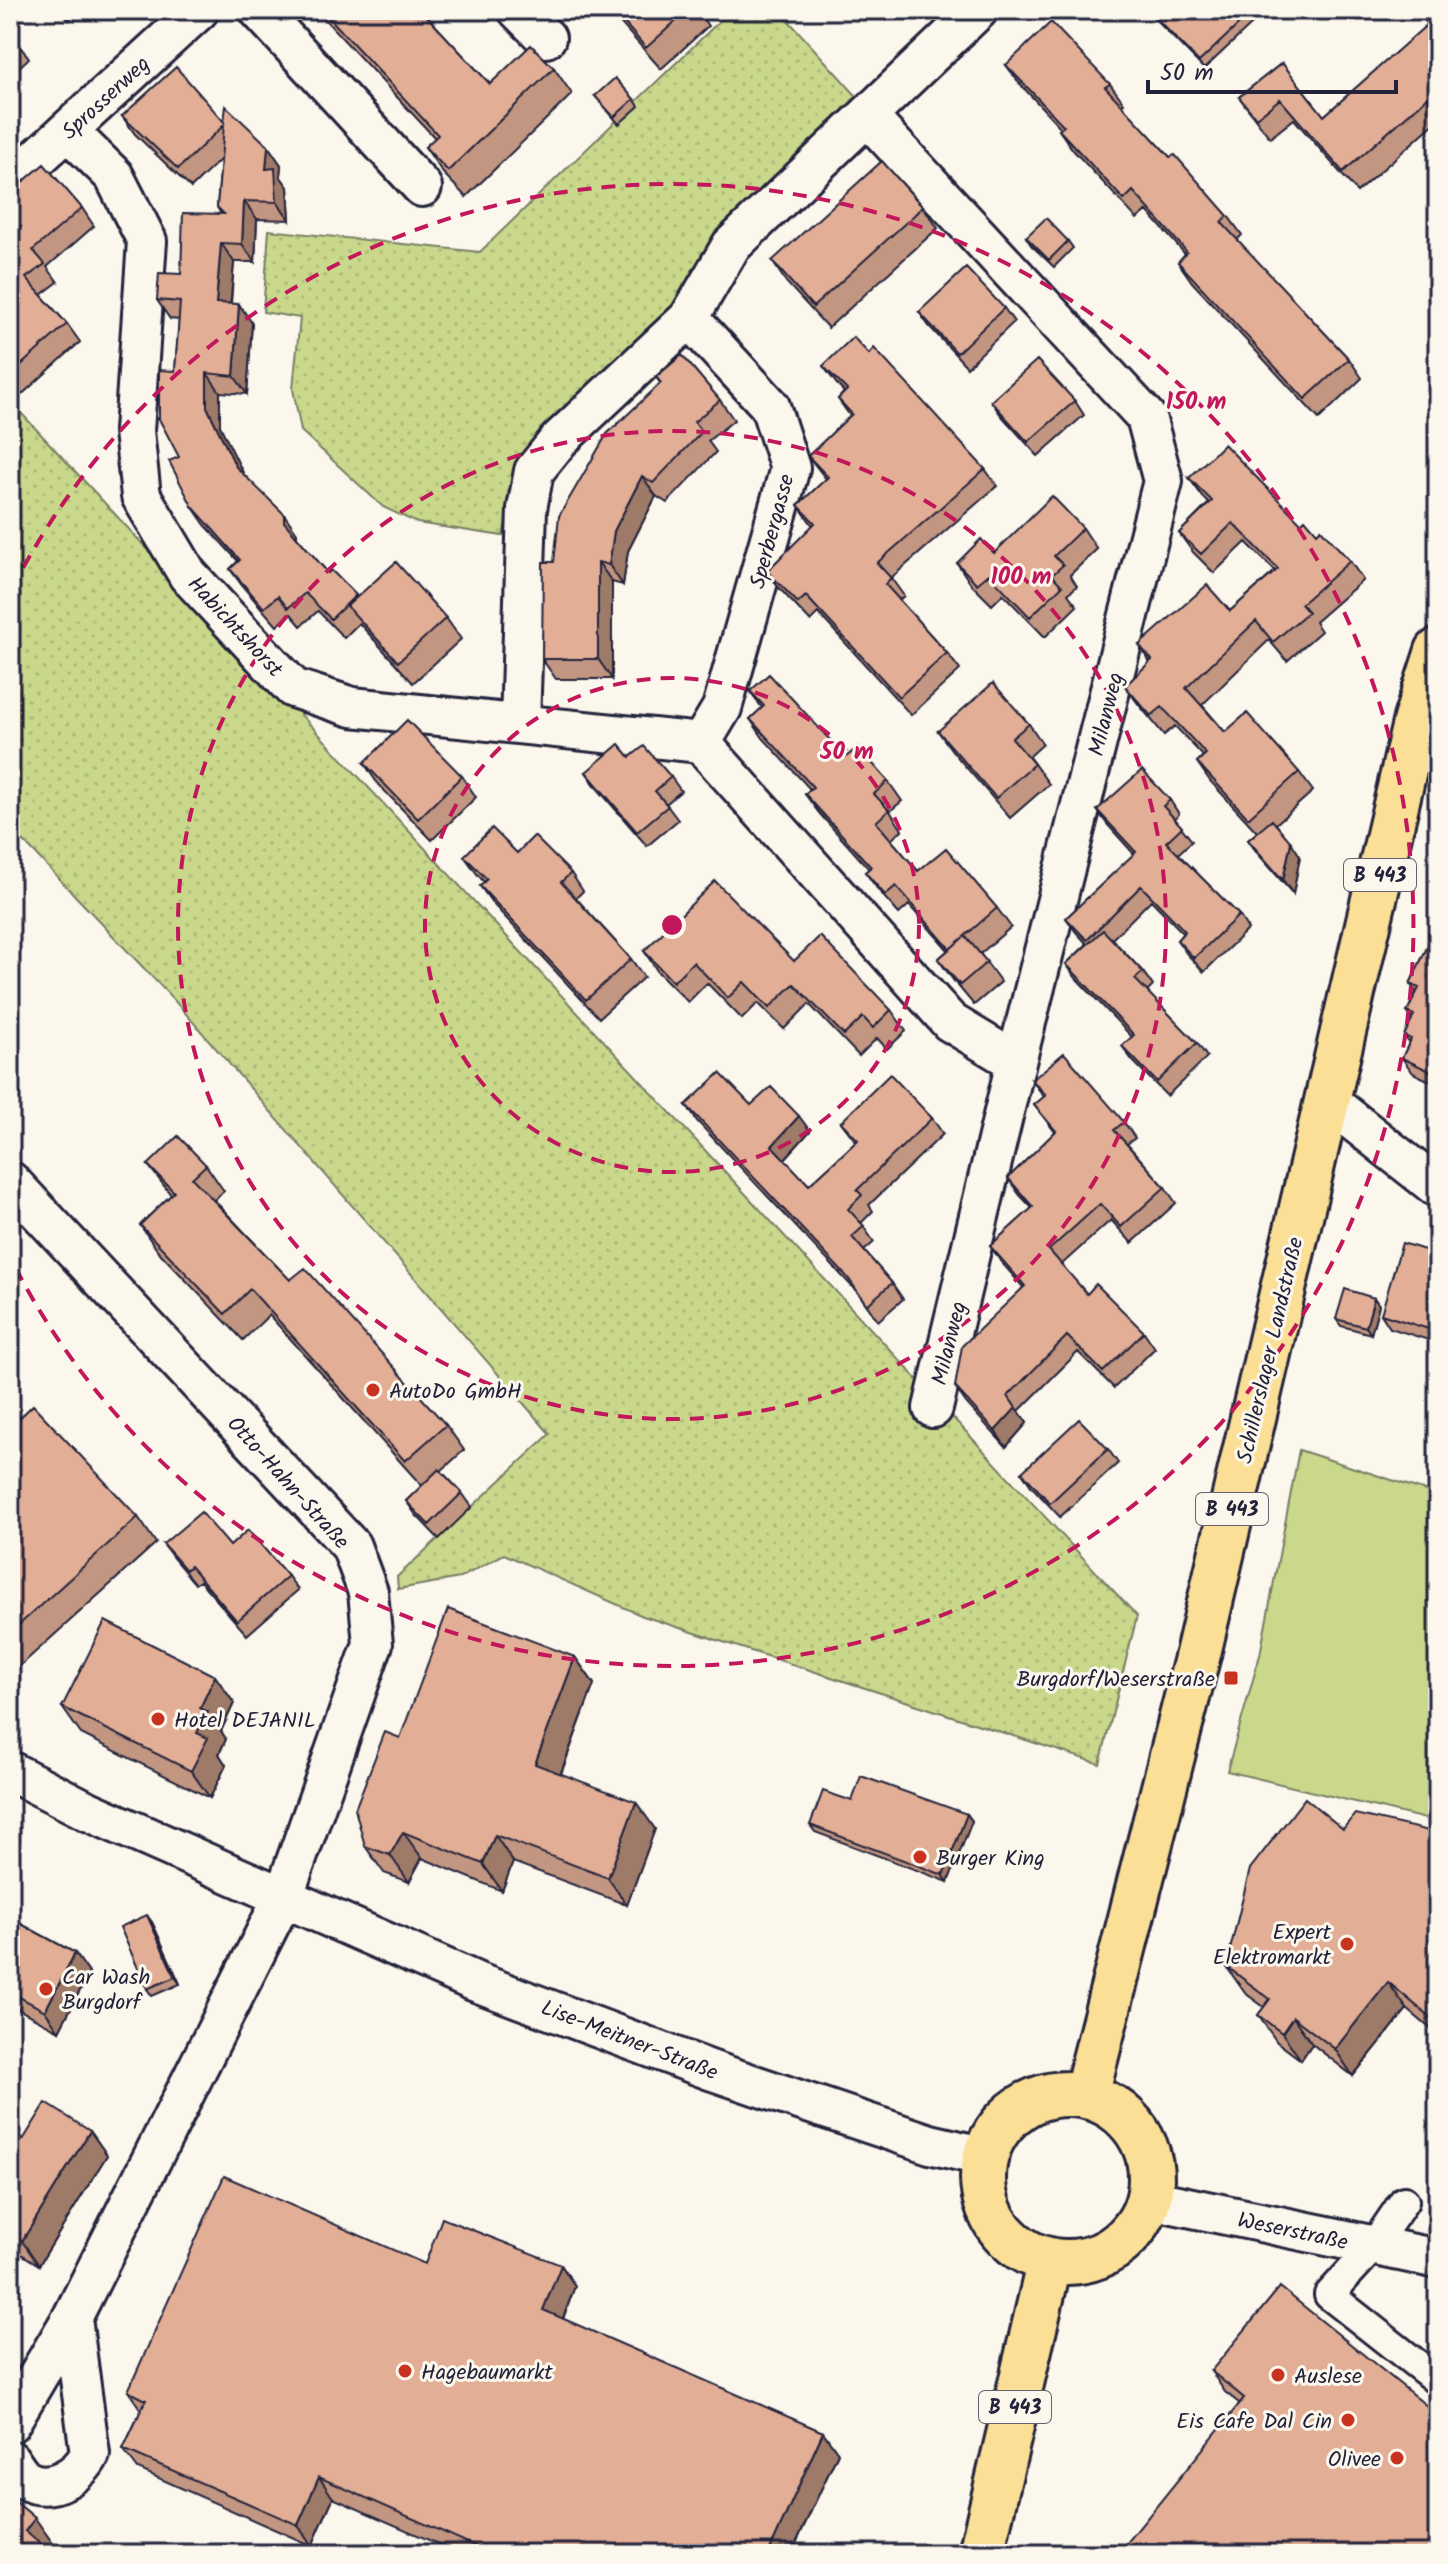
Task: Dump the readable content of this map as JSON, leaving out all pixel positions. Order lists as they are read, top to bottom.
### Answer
{
  "streets": {
    "main road": ["B 443", "Schillerslager Landstraße"],
    "street": [
      "Sprosserweg",
      "Sperbergasse",
      "Habichtshorst",
      "Milanweg",
      "Otto-Hahn-Straße",
      "Lise-Meitner-Straße",
      "Weserstraße"
    ]
  },
  "crossings": [
    ["Sprosserweg", "Habichtshorst"],
    ["Sperbergasse", "Habichtshorst"],
    ["B 443", "Schillerslager Landstraße"],
    ["B 443", "Lise-Meitner-Straße"],
    ["B 443", "Weserstraße"],
    ["Schillerslager Landstraße", "Lise-Meitner-Straße"],
    ["Schillerslager Landstraße", "Weserstraße"],
    ["Otto-Hahn-Straße", "Lise-Meitner-Straße"],
    ["Lise-Meitner-Straße", "Weserstraße"]
  ],
  "places": {
    "other": [
      "AutoDo GmbH",
      "Hotel DEJANIL",
      "Burger King",
      "Expert Elektromarkt",
      "Car Wash Burgdorf",
      "Hagebaumarkt",
      "Auslese",
      "Eis Cafe Dal Cin",
      "Olivee"
    ],
    "transit": ["Burgdorf/Weserstraße"]
  },
  "scale_bar": "50 m",
  "rings": ["150 m", "100 m", "50 m"]
}
